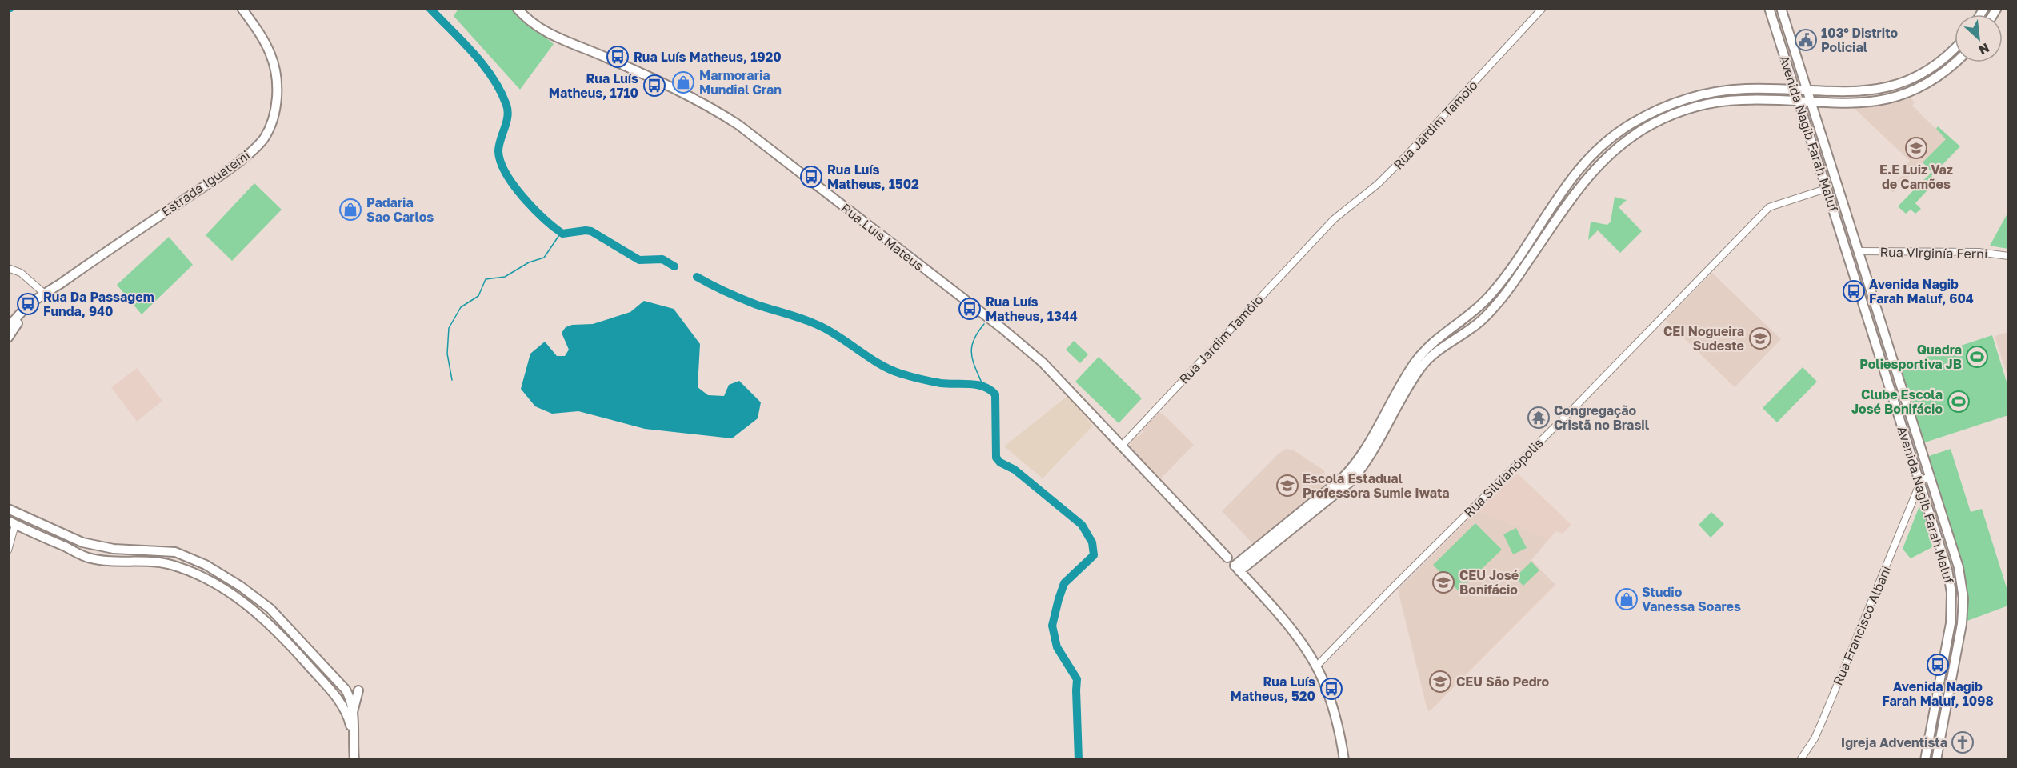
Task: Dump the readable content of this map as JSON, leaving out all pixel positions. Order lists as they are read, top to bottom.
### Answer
{
  "streets": {
    "main road": ["Avenida Nagib Farah Maluf", "Estrada Iguatemi", "Rua Luís Mateus"],
    "street": [
      "Rua Jardim Tamoio",
      "Rua Virginía Ferni",
      "Rua Jardim Tamôio",
      "Rua Silvianópolis",
      "Rua Francisco Albani"
    ]
  },
  "crossings": [
    ["Rua Jardim Tamoio", "Rua Jardim Tamôio"],
    ["Avenida Nagib Farah Maluf", "Rua Virginía Ferni"],
    ["Avenida Nagib Farah Maluf", "Rua Silvianópolis"],
    ["Avenida Nagib Farah Maluf", "Rua Francisco Albani"],
    ["Rua Luís Mateus", "Rua Jardim Tamôio"],
    ["Rua Luís Mateus", "Rua Silvianópolis"]
  ],
  "places": {
    "public building": ["103º Distrito Policial"],
    "bus stop": [
      "Rua Luís Matheus, 1920",
      "Rua Luís Matheus, 1710",
      "Rua Luís Matheus, 1502",
      "Avenida Nagib Farah Maluf, 604",
      "Rua Da Passagem Funda, 940",
      "Rua Luís Matheus, 1344",
      "Avenida Nagib Farah Maluf, 1098",
      "Rua Luís Matheus, 520"
    ],
    "shop": ["Marmoraria Mundial Gran", "Padaria Sao Carlos", "Studio Vanessa Soares"],
    "school or university": [
      "E.E Luiz Vaz de Camões",
      "CEI Nogueira Sudeste",
      "Escola Estadual Professora Sumie Iwata",
      "CEU José Bonifácio",
      "CEU São Pedro"
    ],
    "sports": ["Quadra Poliesportiva JB", "Clube Escola José Bonifácio"],
    "temple": ["Congregação Cristã no Brasil"],
    "church": ["Igreja Adventista"]
  },
  "north": "bottom right"
}
